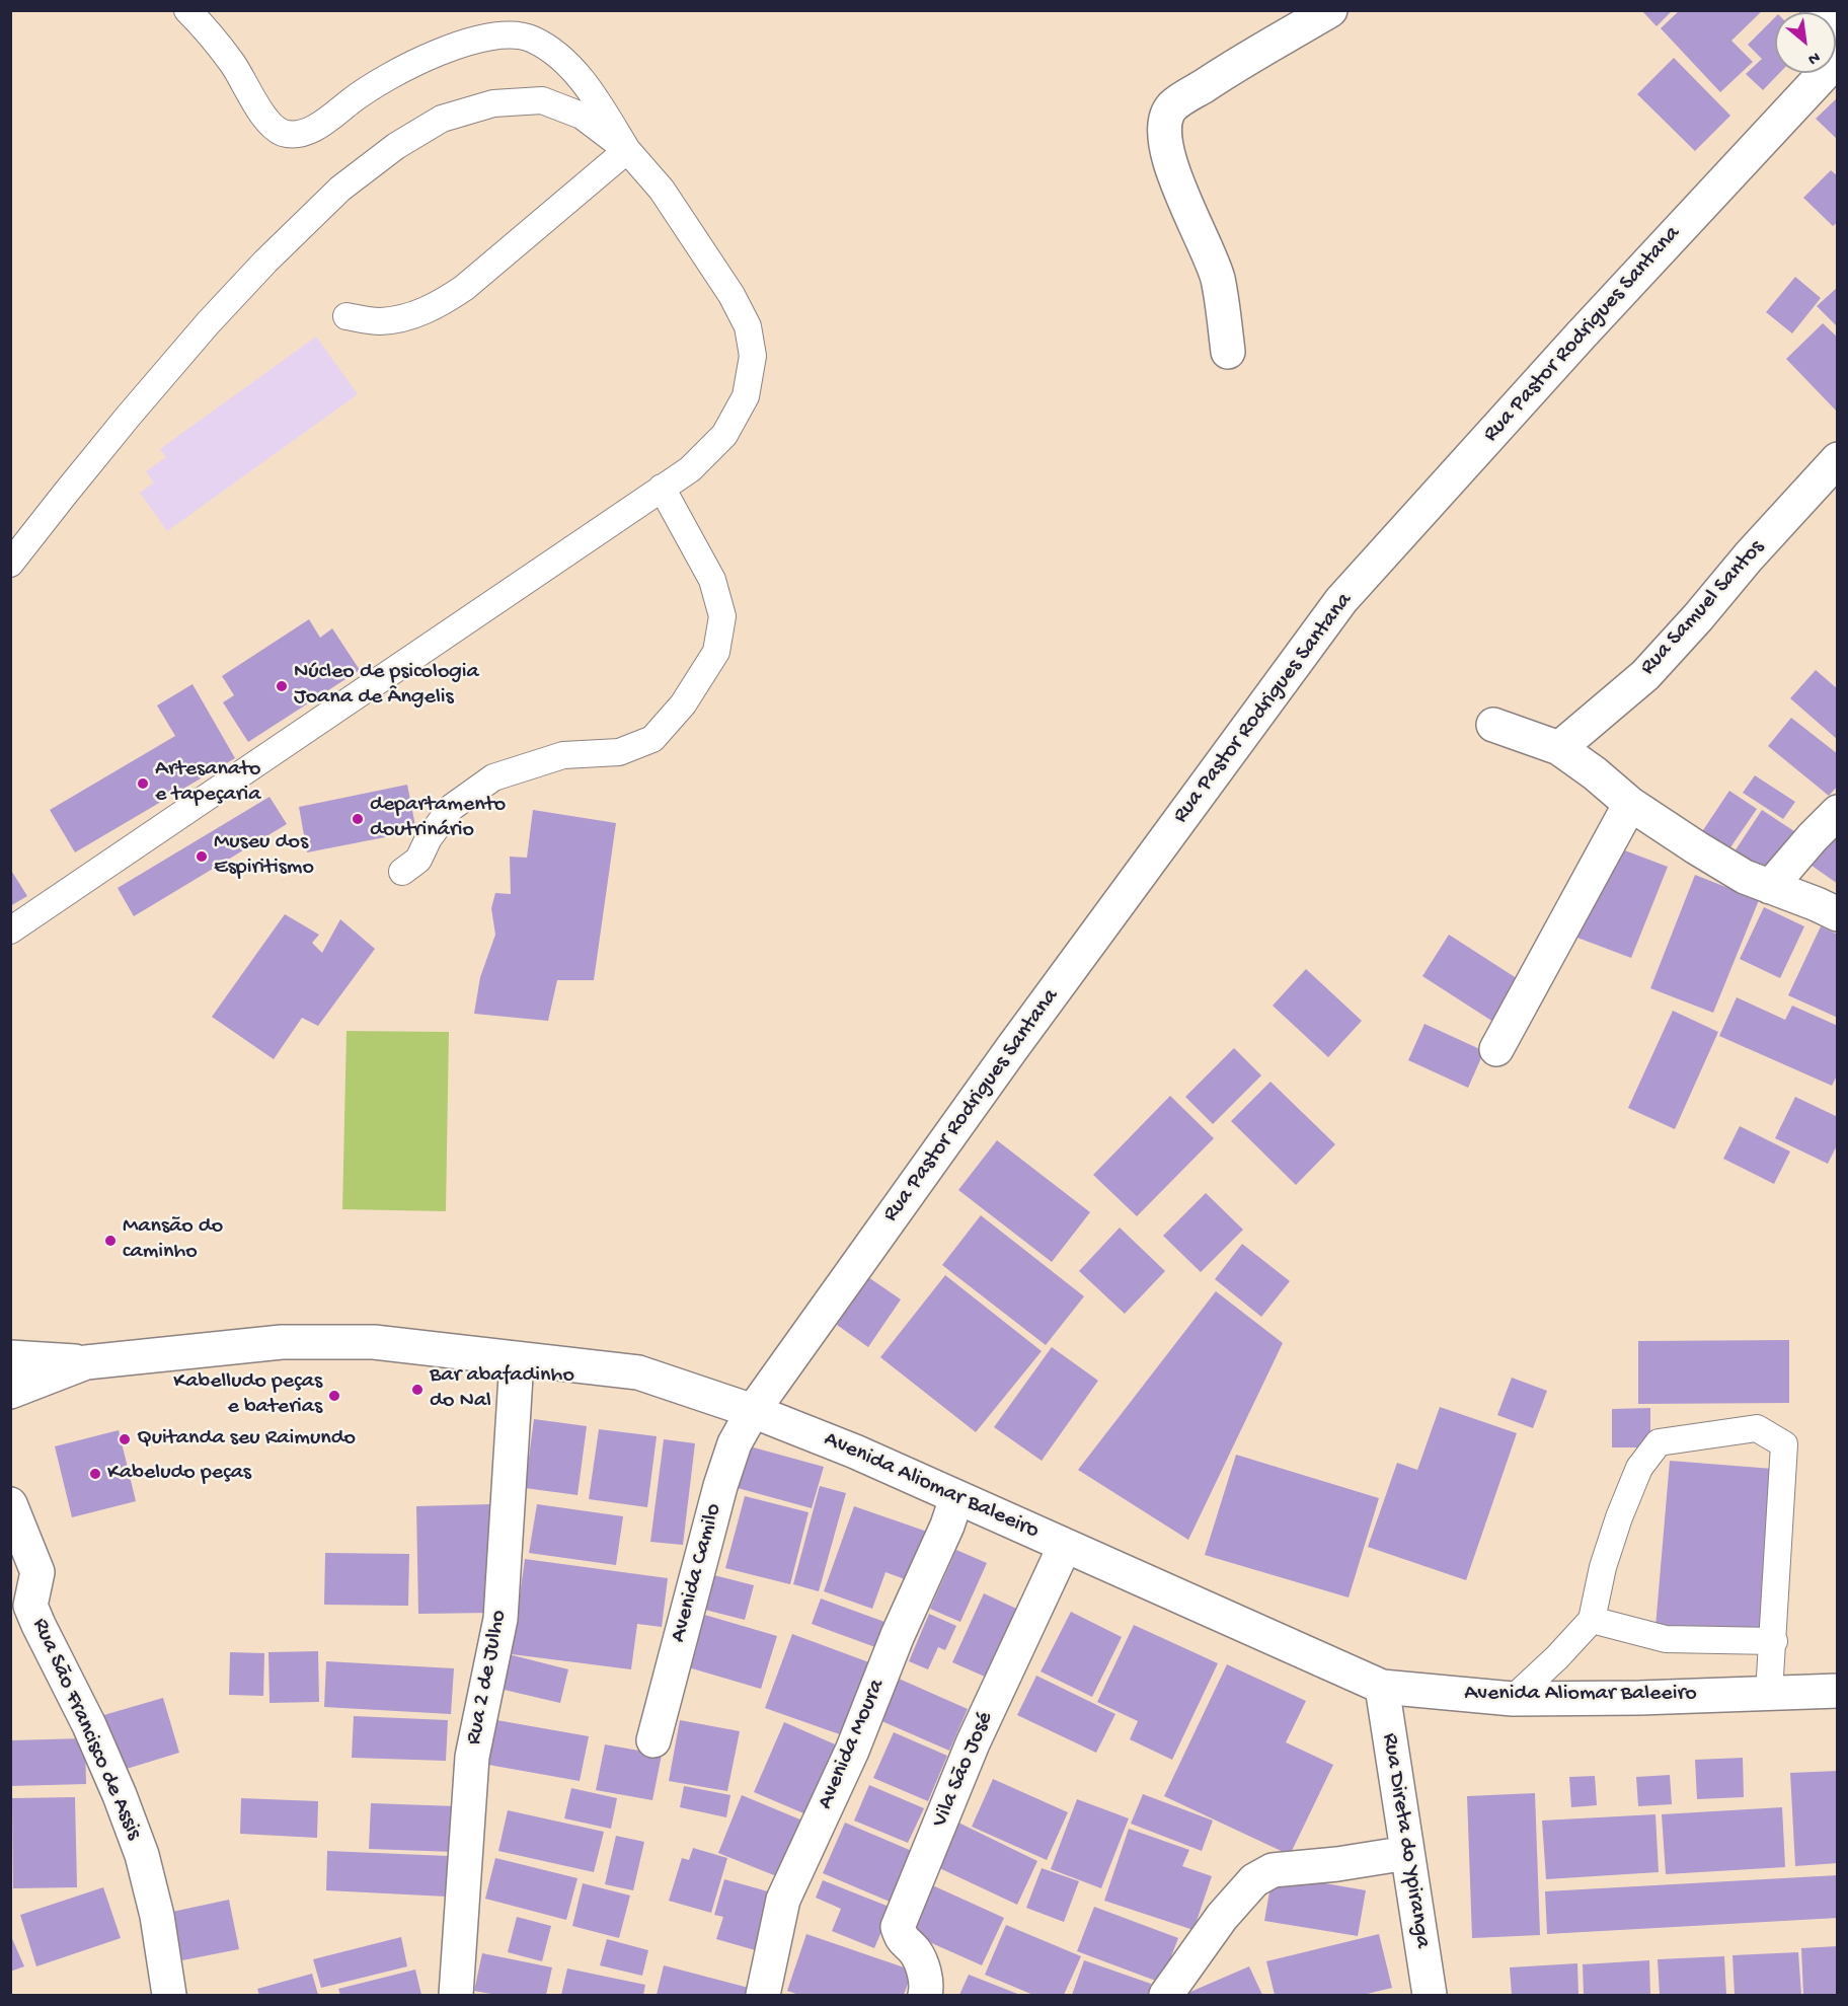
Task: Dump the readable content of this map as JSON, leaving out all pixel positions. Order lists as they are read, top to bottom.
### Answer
{
  "streets": {
    "street": [
      "Rua Pastor Rodrigues Santana",
      "Rua Samuel Santos",
      "Avenida Aliomar Baleeiro",
      "Avenida Camilo",
      "Rua 2 de Julho",
      "Rua São Francisco de Assis",
      "Avenida Moura",
      "Vila São José",
      "Rua Direta do Ypiranga"
    ]
  },
  "crossings": [
    ["Rua Pastor Rodrigues Santana", "Avenida Aliomar Baleeiro"],
    ["Rua Pastor Rodrigues Santana", "Avenida Camilo"],
    ["Avenida Aliomar Baleeiro", "Avenida Camilo"],
    ["Avenida Aliomar Baleeiro", "Rua 2 de Julho"],
    ["Avenida Aliomar Baleeiro", "Avenida Moura"],
    ["Avenida Aliomar Baleeiro", "Vila São José"],
    ["Avenida Aliomar Baleeiro", "Rua Direta do Ypiranga"]
  ],
  "places": [
    "Núcleo de psicologia Joana de Ângelis",
    "Artesanato e tapeçaria",
    "departamento doutrinário",
    "Museu dos Espiritismo",
    "Mansão do caminho",
    "Bar abafadinho do Nal",
    "Kabelludo peças e baterias",
    "Quitanda seu Raimundo",
    "Kabeludo peças"
  ],
  "north": "bottom right"
}
